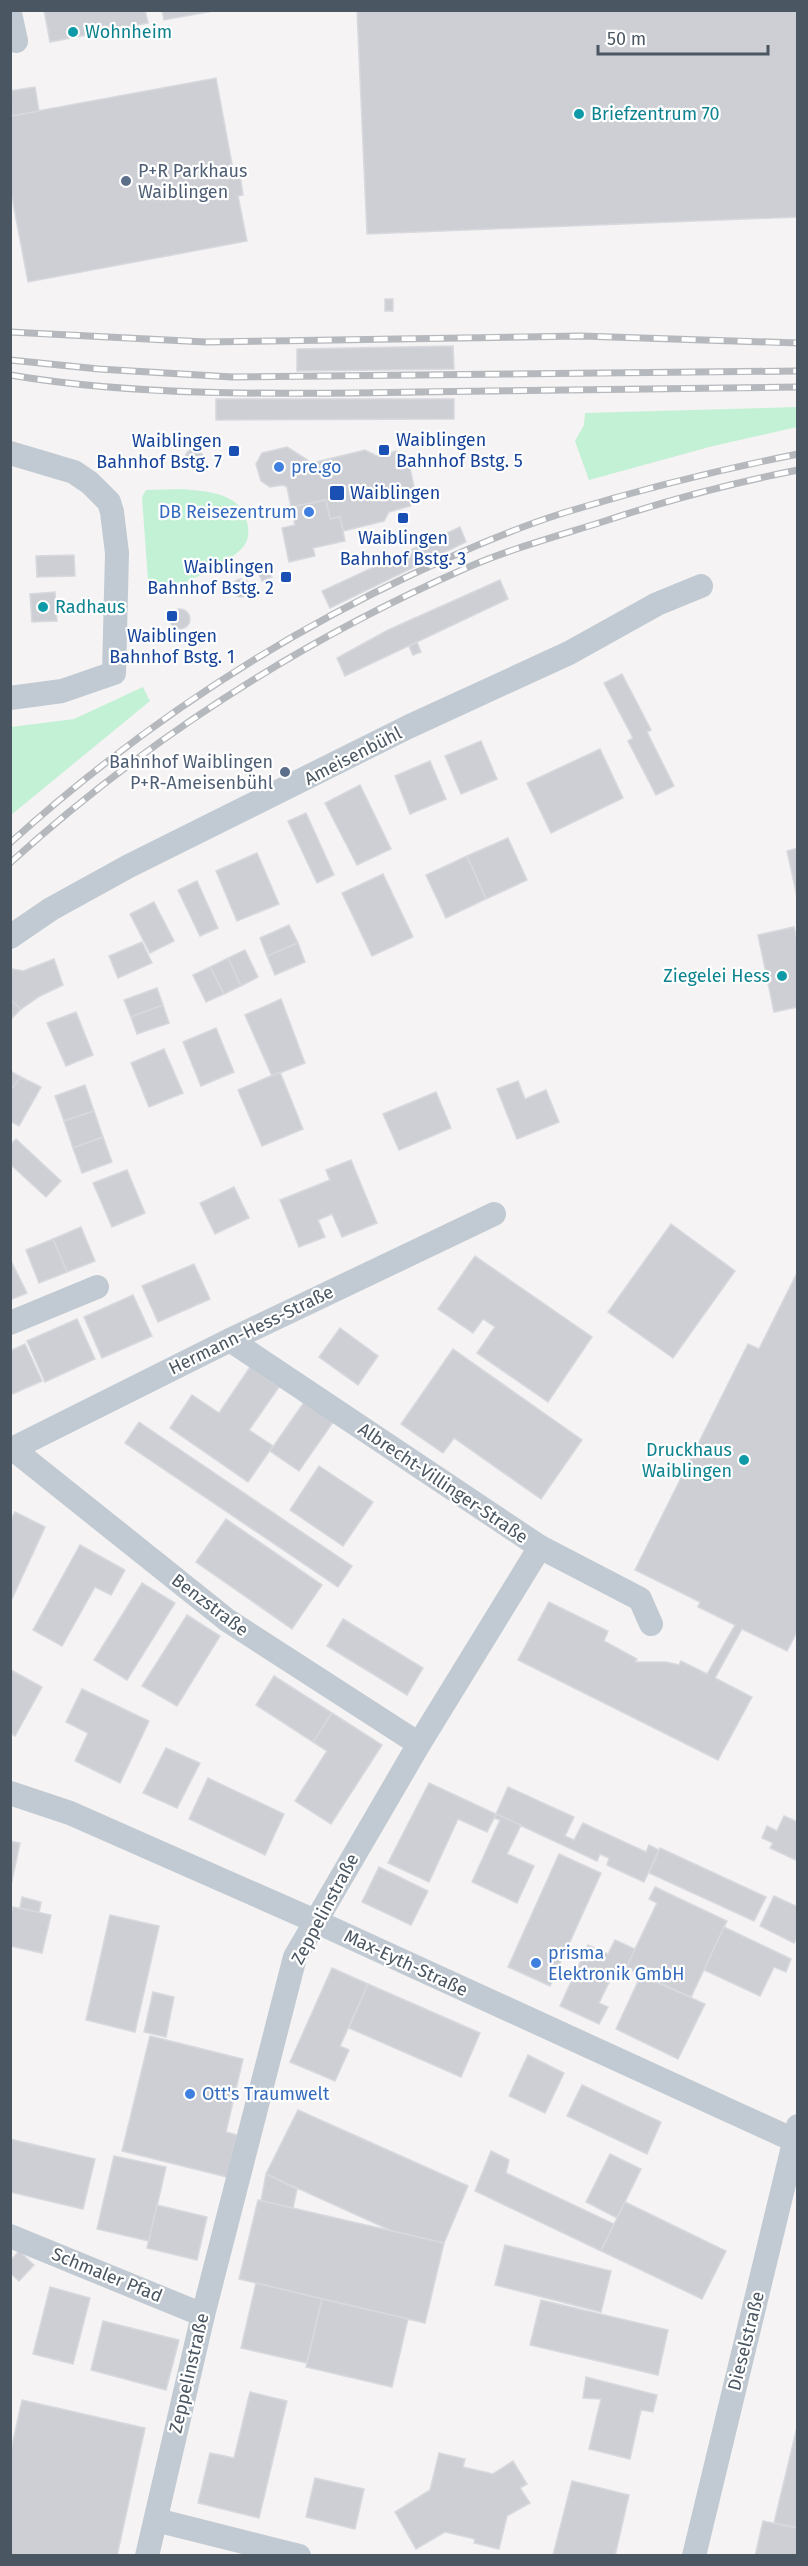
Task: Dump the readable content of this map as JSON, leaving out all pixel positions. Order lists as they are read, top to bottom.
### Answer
{
  "streets": {
    "street": [
      "Ameisenbühl",
      "Hermann-Hess-Straße",
      "Albrecht-Villinger-Straße",
      "Benzstraße",
      "Zeppelinstraße",
      "Max-Eyth-Straße",
      "Schmaler Pfad",
      "Dieselstraße"
    ]
  },
  "crossings": [
    ["Hermann-Hess-Straße", "Albrecht-Villinger-Straße"],
    ["Hermann-Hess-Straße", "Benzstraße"],
    ["Albrecht-Villinger-Straße", "Zeppelinstraße"],
    ["Benzstraße", "Zeppelinstraße"],
    ["Zeppelinstraße", "Max-Eyth-Straße"],
    ["Zeppelinstraße", "Schmaler Pfad"],
    ["Max-Eyth-Straße", "Dieselstraße"]
  ],
  "places": {
    "other": [
      "Wohnheim",
      "Briefzentrum 70",
      "P+R Parkhaus Waiblingen",
      "pre.go",
      "DB Reisezentrum",
      "Radhaus",
      "Bahnhof Waiblingen P+R-Ameisenbühl",
      "Ziegelei Hess",
      "Druckhaus Waiblingen",
      "prisma Elektronik GmbH",
      "Ott's Traumwelt"
    ],
    "transit": [
      "Waiblingen Bahnhof Bstg. 5",
      "Waiblingen Bahnhof Bstg. 7",
      "Waiblingen",
      "Waiblingen Bahnhof Bstg. 3",
      "Waiblingen Bahnhof Bstg. 2",
      "Waiblingen Bahnhof Bstg. 1"
    ]
  },
  "scale_bar": "50 m"
}
